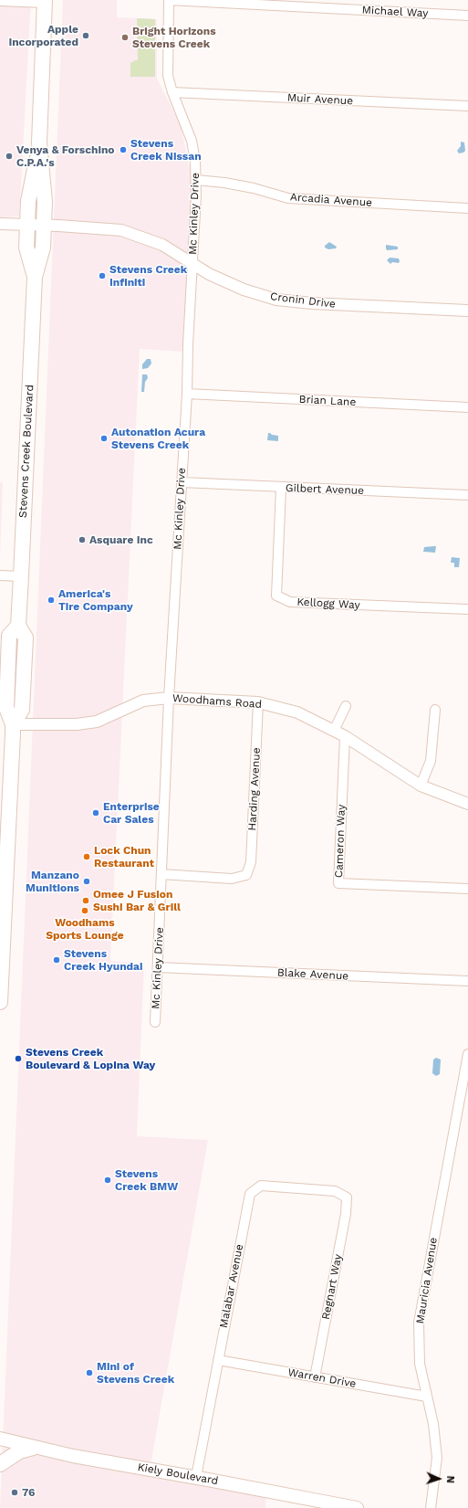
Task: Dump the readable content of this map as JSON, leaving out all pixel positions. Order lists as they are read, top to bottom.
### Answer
{
  "streets": {
    "main road": ["Stevens Creek Boulevard", "Kiely Boulevard"],
    "street": [
      "Michael Way",
      "Muir Avenue",
      "Arcadia Avenue",
      "Mc Kinley Drive",
      "Cronin Drive",
      "Brian Lane",
      "Gilbert Avenue",
      "Kellogg Way",
      "Woodhams Road",
      "Harding Avenue",
      "Cameron Way",
      "Blake Avenue",
      "Mauricia Avenue",
      "Malabar Avenue",
      "Regnart Way",
      "Warren Drive"
    ]
  },
  "crossings": [
    ["Michael Way", "Mc Kinley Drive"],
    ["Muir Avenue", "Mc Kinley Drive"],
    ["Arcadia Avenue", "Mc Kinley Drive"],
    ["Mc Kinley Drive", "Cronin Drive"],
    ["Mc Kinley Drive", "Brian Lane"],
    ["Mc Kinley Drive", "Gilbert Avenue"],
    ["Mc Kinley Drive", "Woodhams Road"],
    ["Mc Kinley Drive", "Harding Avenue"],
    ["Mc Kinley Drive", "Blake Avenue"],
    ["Cronin Drive", "Stevens Creek Boulevard"],
    ["Stevens Creek Boulevard", "Woodhams Road"],
    ["Gilbert Avenue", "Kellogg Way"],
    ["Woodhams Road", "Harding Avenue"],
    ["Woodhams Road", "Cameron Way"],
    ["Mauricia Avenue", "Warren Drive"],
    ["Malabar Avenue", "Regnart Way"],
    ["Malabar Avenue", "Warren Drive"],
    ["Malabar Avenue", "Kiely Boulevard"],
    ["Regnart Way", "Warren Drive"]
  ],
  "places": [
    "Apple Incorporated",
    "Bright Horizons Stevens Creek",
    "Stevens Creek Nissan",
    "Venya & Forschino C.P.A.'s",
    "Stevens Creek Infiniti",
    "Autonation Acura Stevens Creek",
    "Asquare Inc",
    "America's Tire Company",
    "Enterprise Car Sales",
    "Lock Chun Restaurant",
    "Manzano Munitions",
    "Omee J Fusion Sushi Bar & Grill",
    "Woodhams Sports Lounge",
    "Stevens Creek Hyundai",
    "Stevens Creek Boulevard & Lopina Way",
    "Stevens Creek BMW",
    "Mini of Stevens Creek",
    "76"
  ],
  "north": "right"
}
